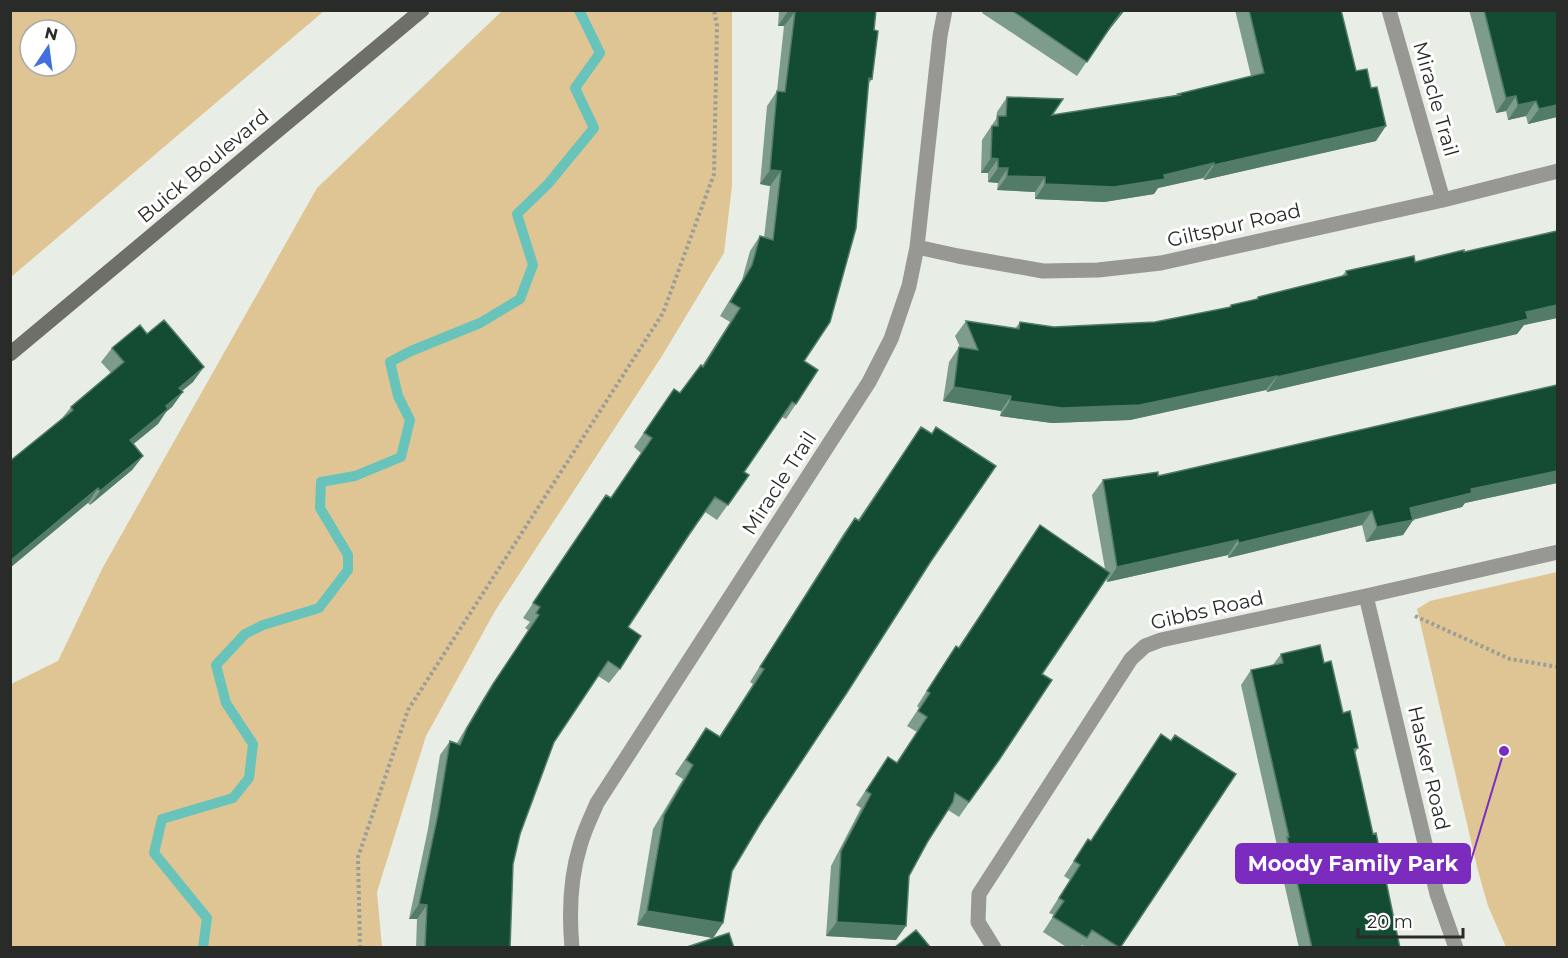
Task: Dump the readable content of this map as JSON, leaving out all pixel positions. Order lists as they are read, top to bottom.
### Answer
{
  "streets": {
    "street": [
      "Miracle Trail",
      "Buick Boulevard",
      "Giltspur Road",
      "Gibbs Road",
      "Hasker Road"
    ]
  },
  "crossings": [
    ["Miracle Trail", "Giltspur Road"],
    ["Gibbs Road", "Hasker Road"]
  ],
  "places": ["Moody Family Park"],
  "scale_bar": "20 m",
  "north": "top"
}
